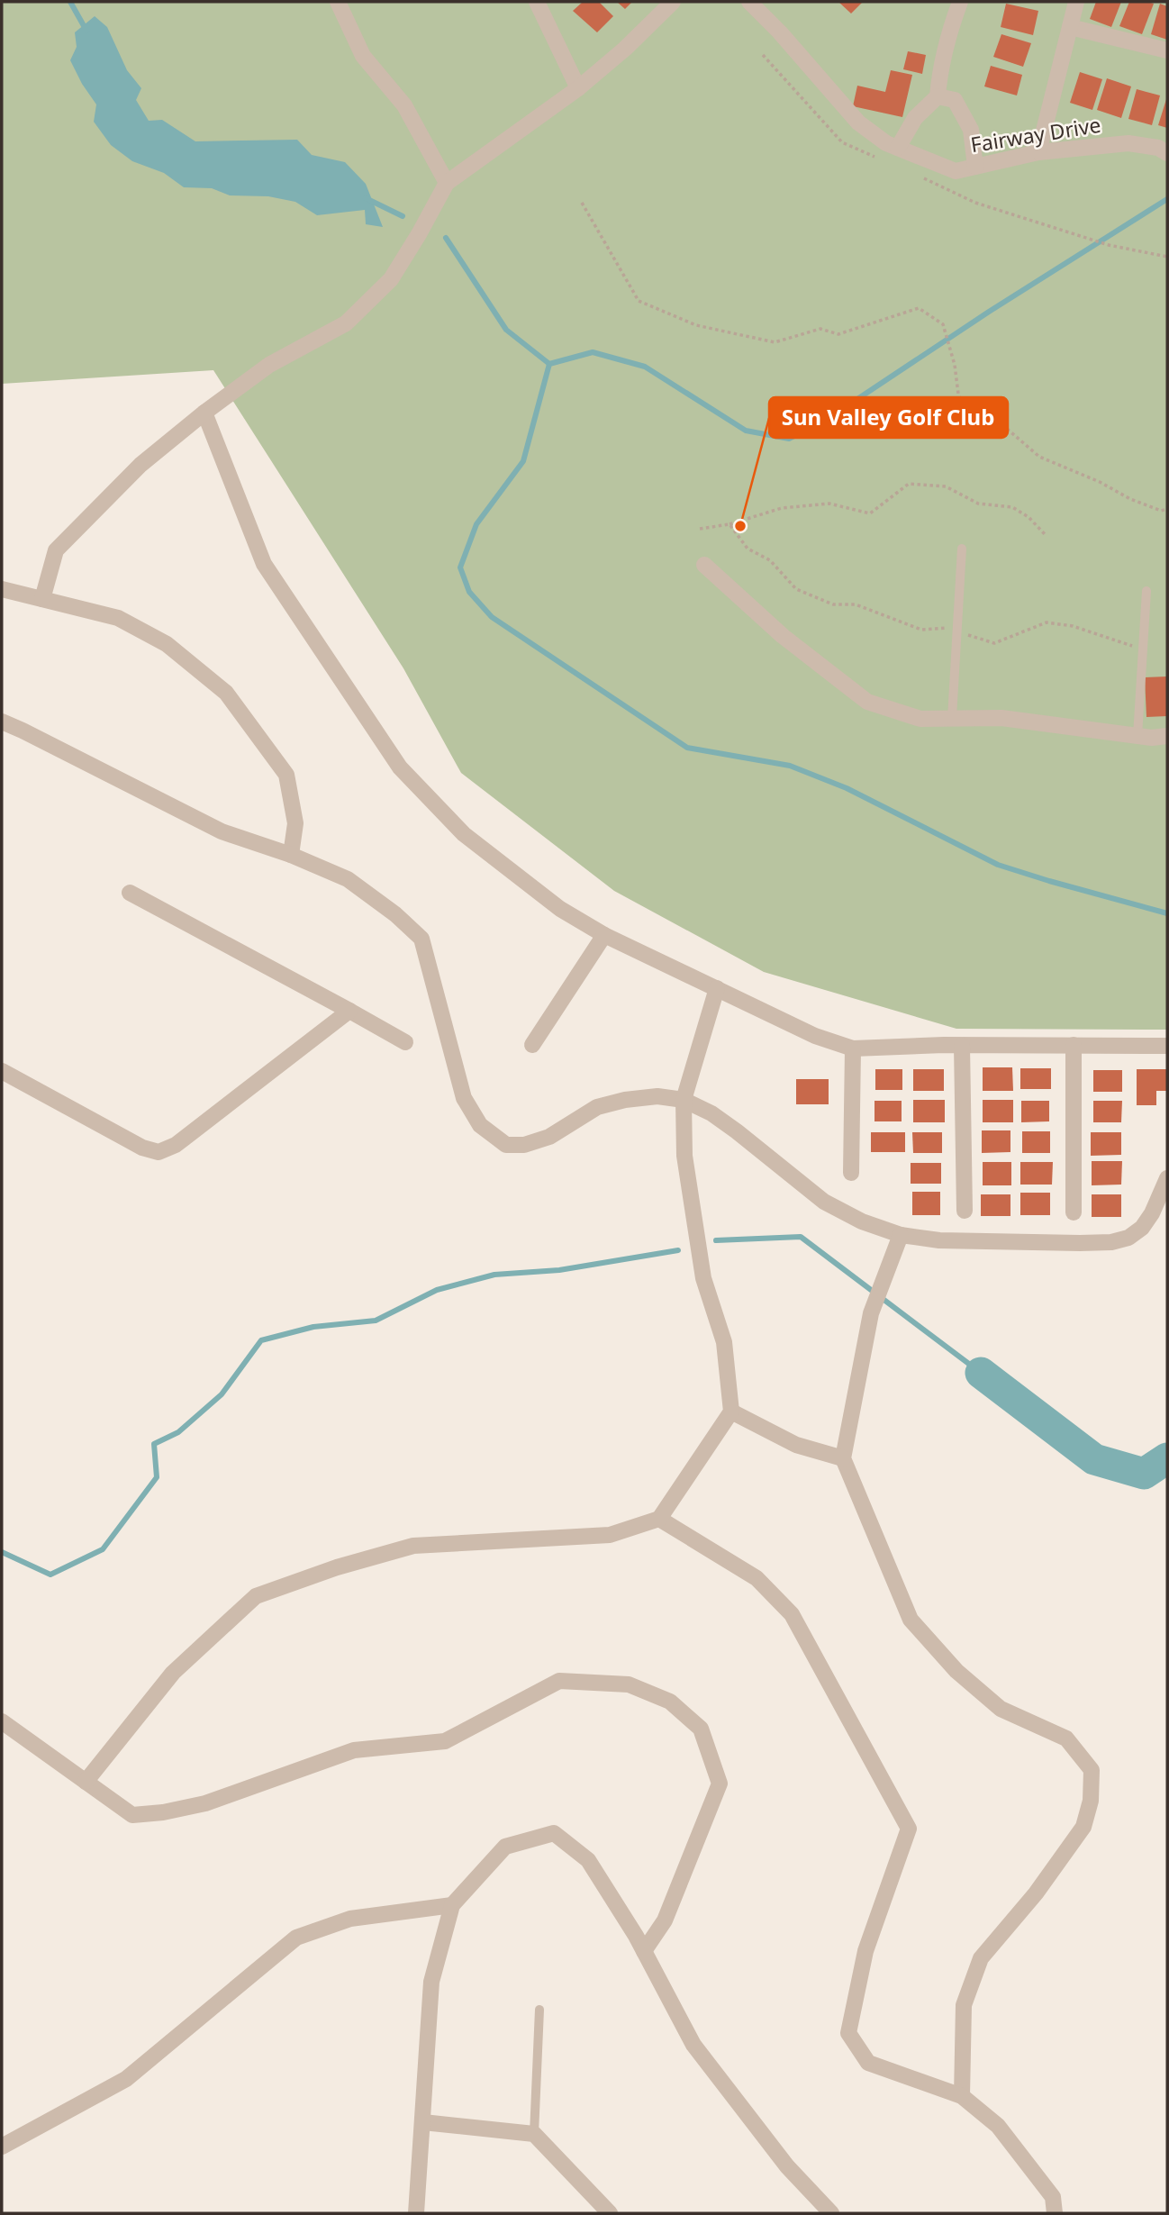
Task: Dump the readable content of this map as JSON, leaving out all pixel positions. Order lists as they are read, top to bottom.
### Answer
{
  "streets": {
    "street": ["Fairway Drive"]
  },
  "places": ["Sun Valley Golf Club"]
}
